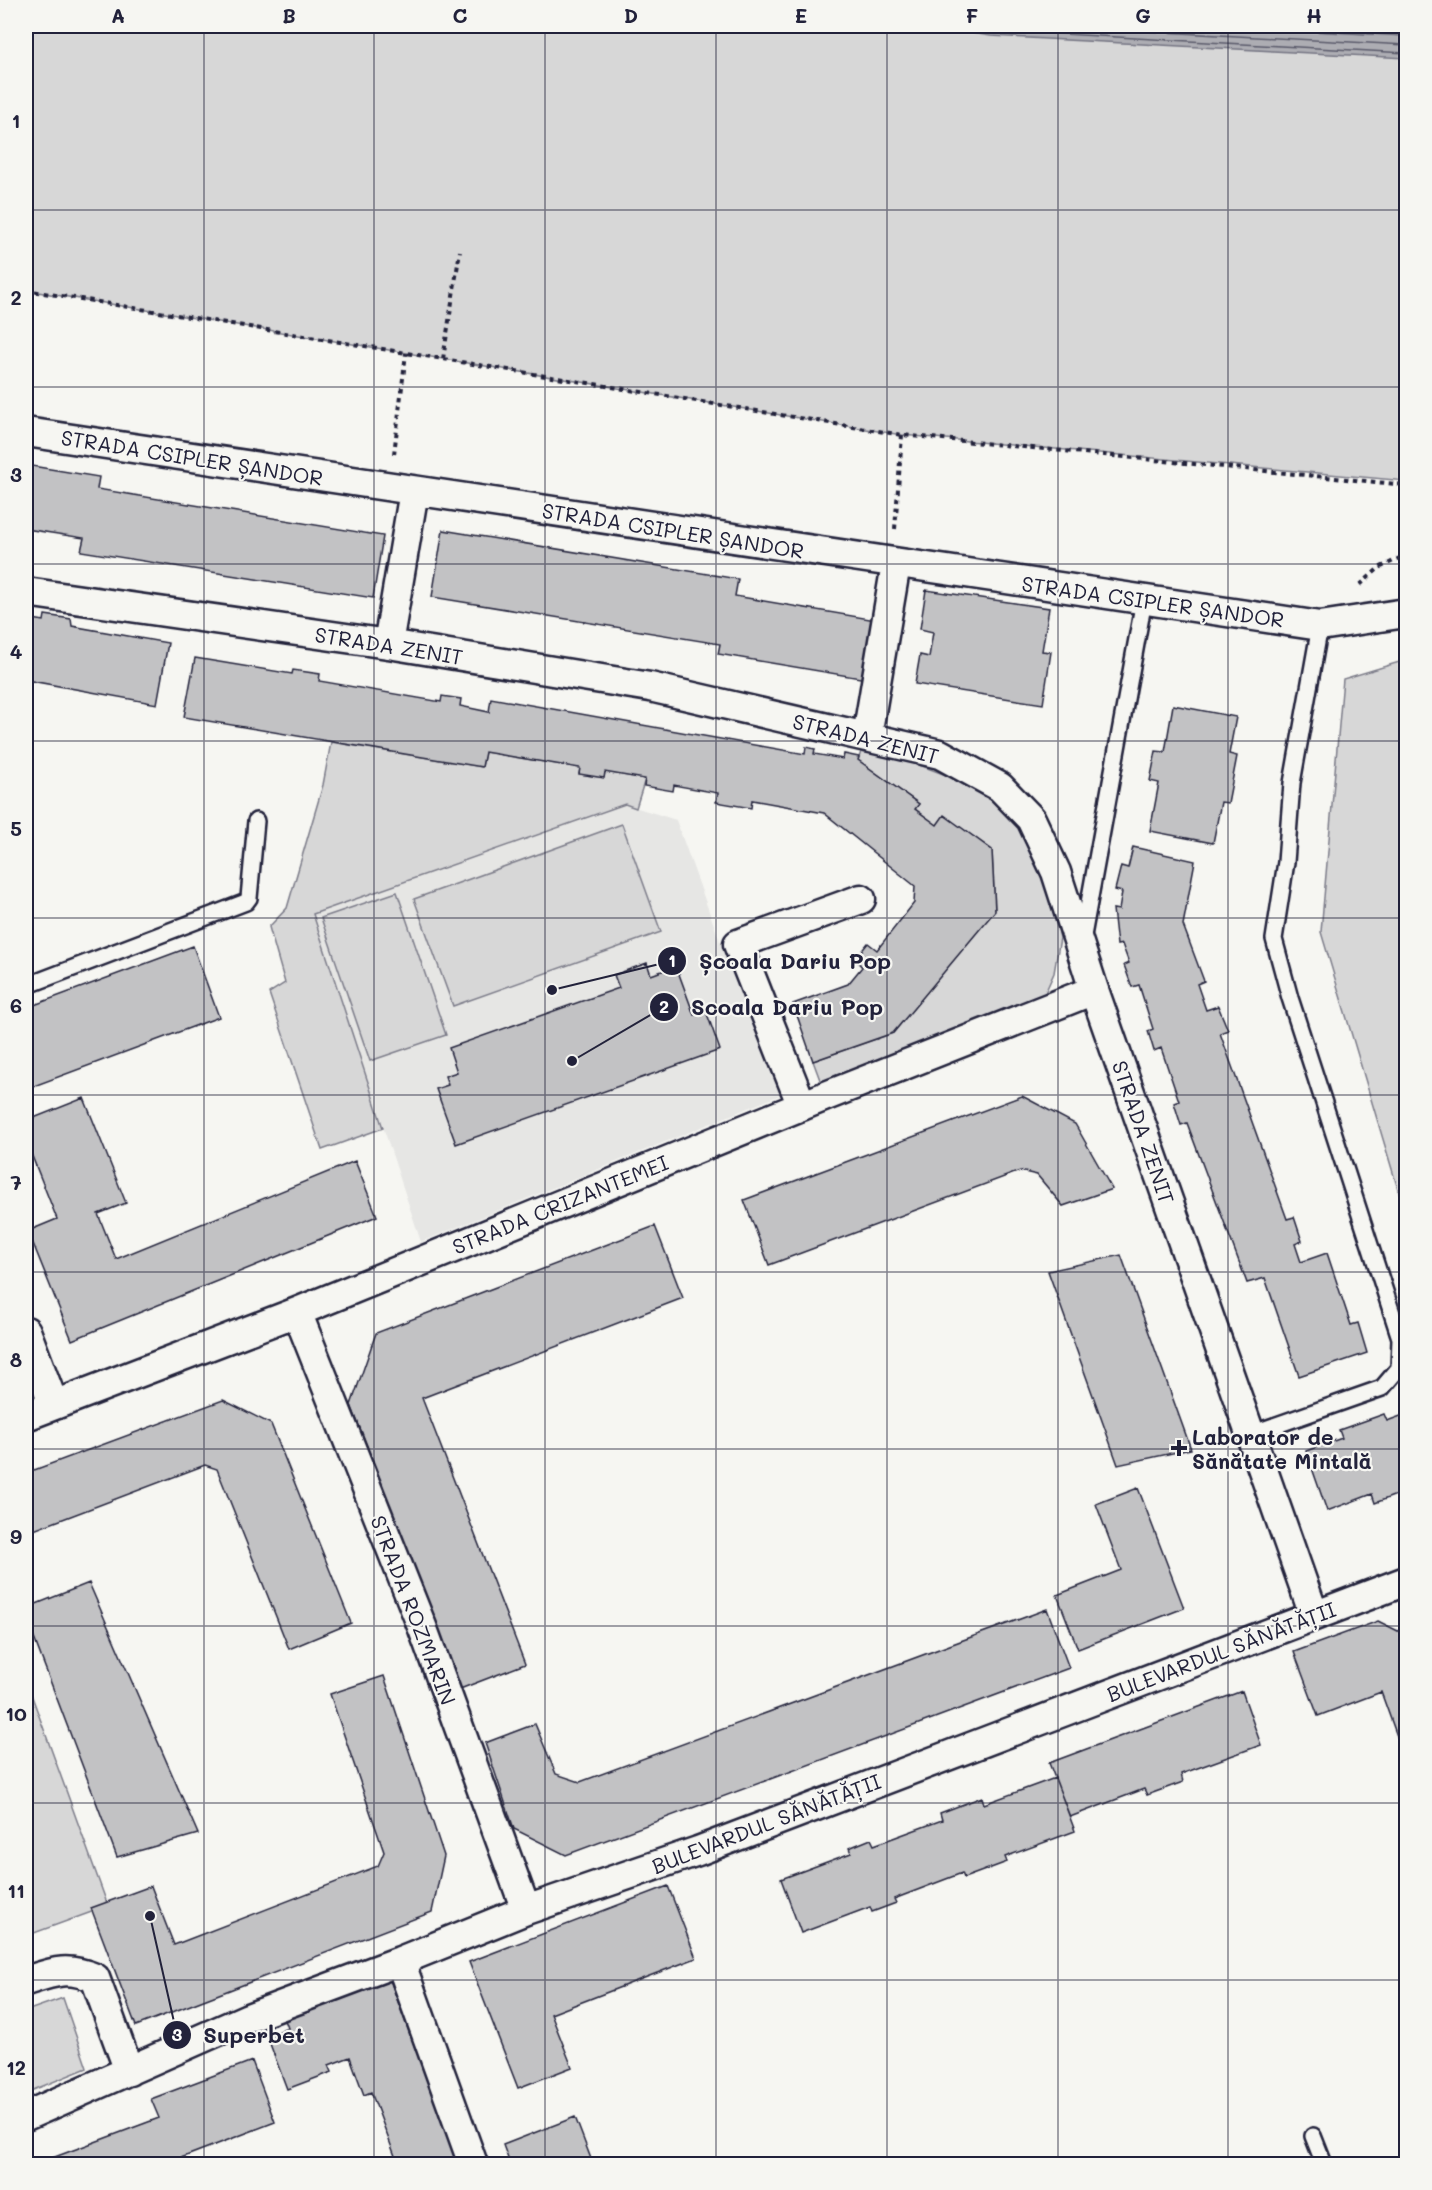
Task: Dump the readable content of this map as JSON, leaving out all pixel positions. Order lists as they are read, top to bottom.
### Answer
{
  "streets": {
    "street": [
      "STRADA CSIPLER ȘANDOR",
      "STRADA ZENIT",
      "STRADA CRIZANTEMEI",
      "STRADA ROZMARIN",
      "BULEVARDUL SĂNĂTĂȚII"
    ]
  },
  "crossings": [
    ["STRADA ZENIT", "STRADA CRIZANTEMEI"],
    ["STRADA ZENIT", "BULEVARDUL SĂNĂTĂȚII"],
    ["STRADA CRIZANTEMEI", "STRADA ROZMARIN"],
    ["STRADA ROZMARIN", "BULEVARDUL SĂNĂTĂȚII"]
  ],
  "places": {
    "other": ["Școala Dariu Pop", "Scoala Dariu Pop", "Superbet"],
    "health": ["Laborator de Sănătate Mintală"]
  },
  "grid": {
    "columns": [
      "A",
      "B",
      "C",
      "D",
      "E",
      "F",
      "G",
      "H"
    ],
    "rows": [
      "1",
      "2",
      "3",
      "4",
      "5",
      "6",
      "7",
      "8",
      "9",
      "10",
      "11",
      "12"
    ]
  }
}
